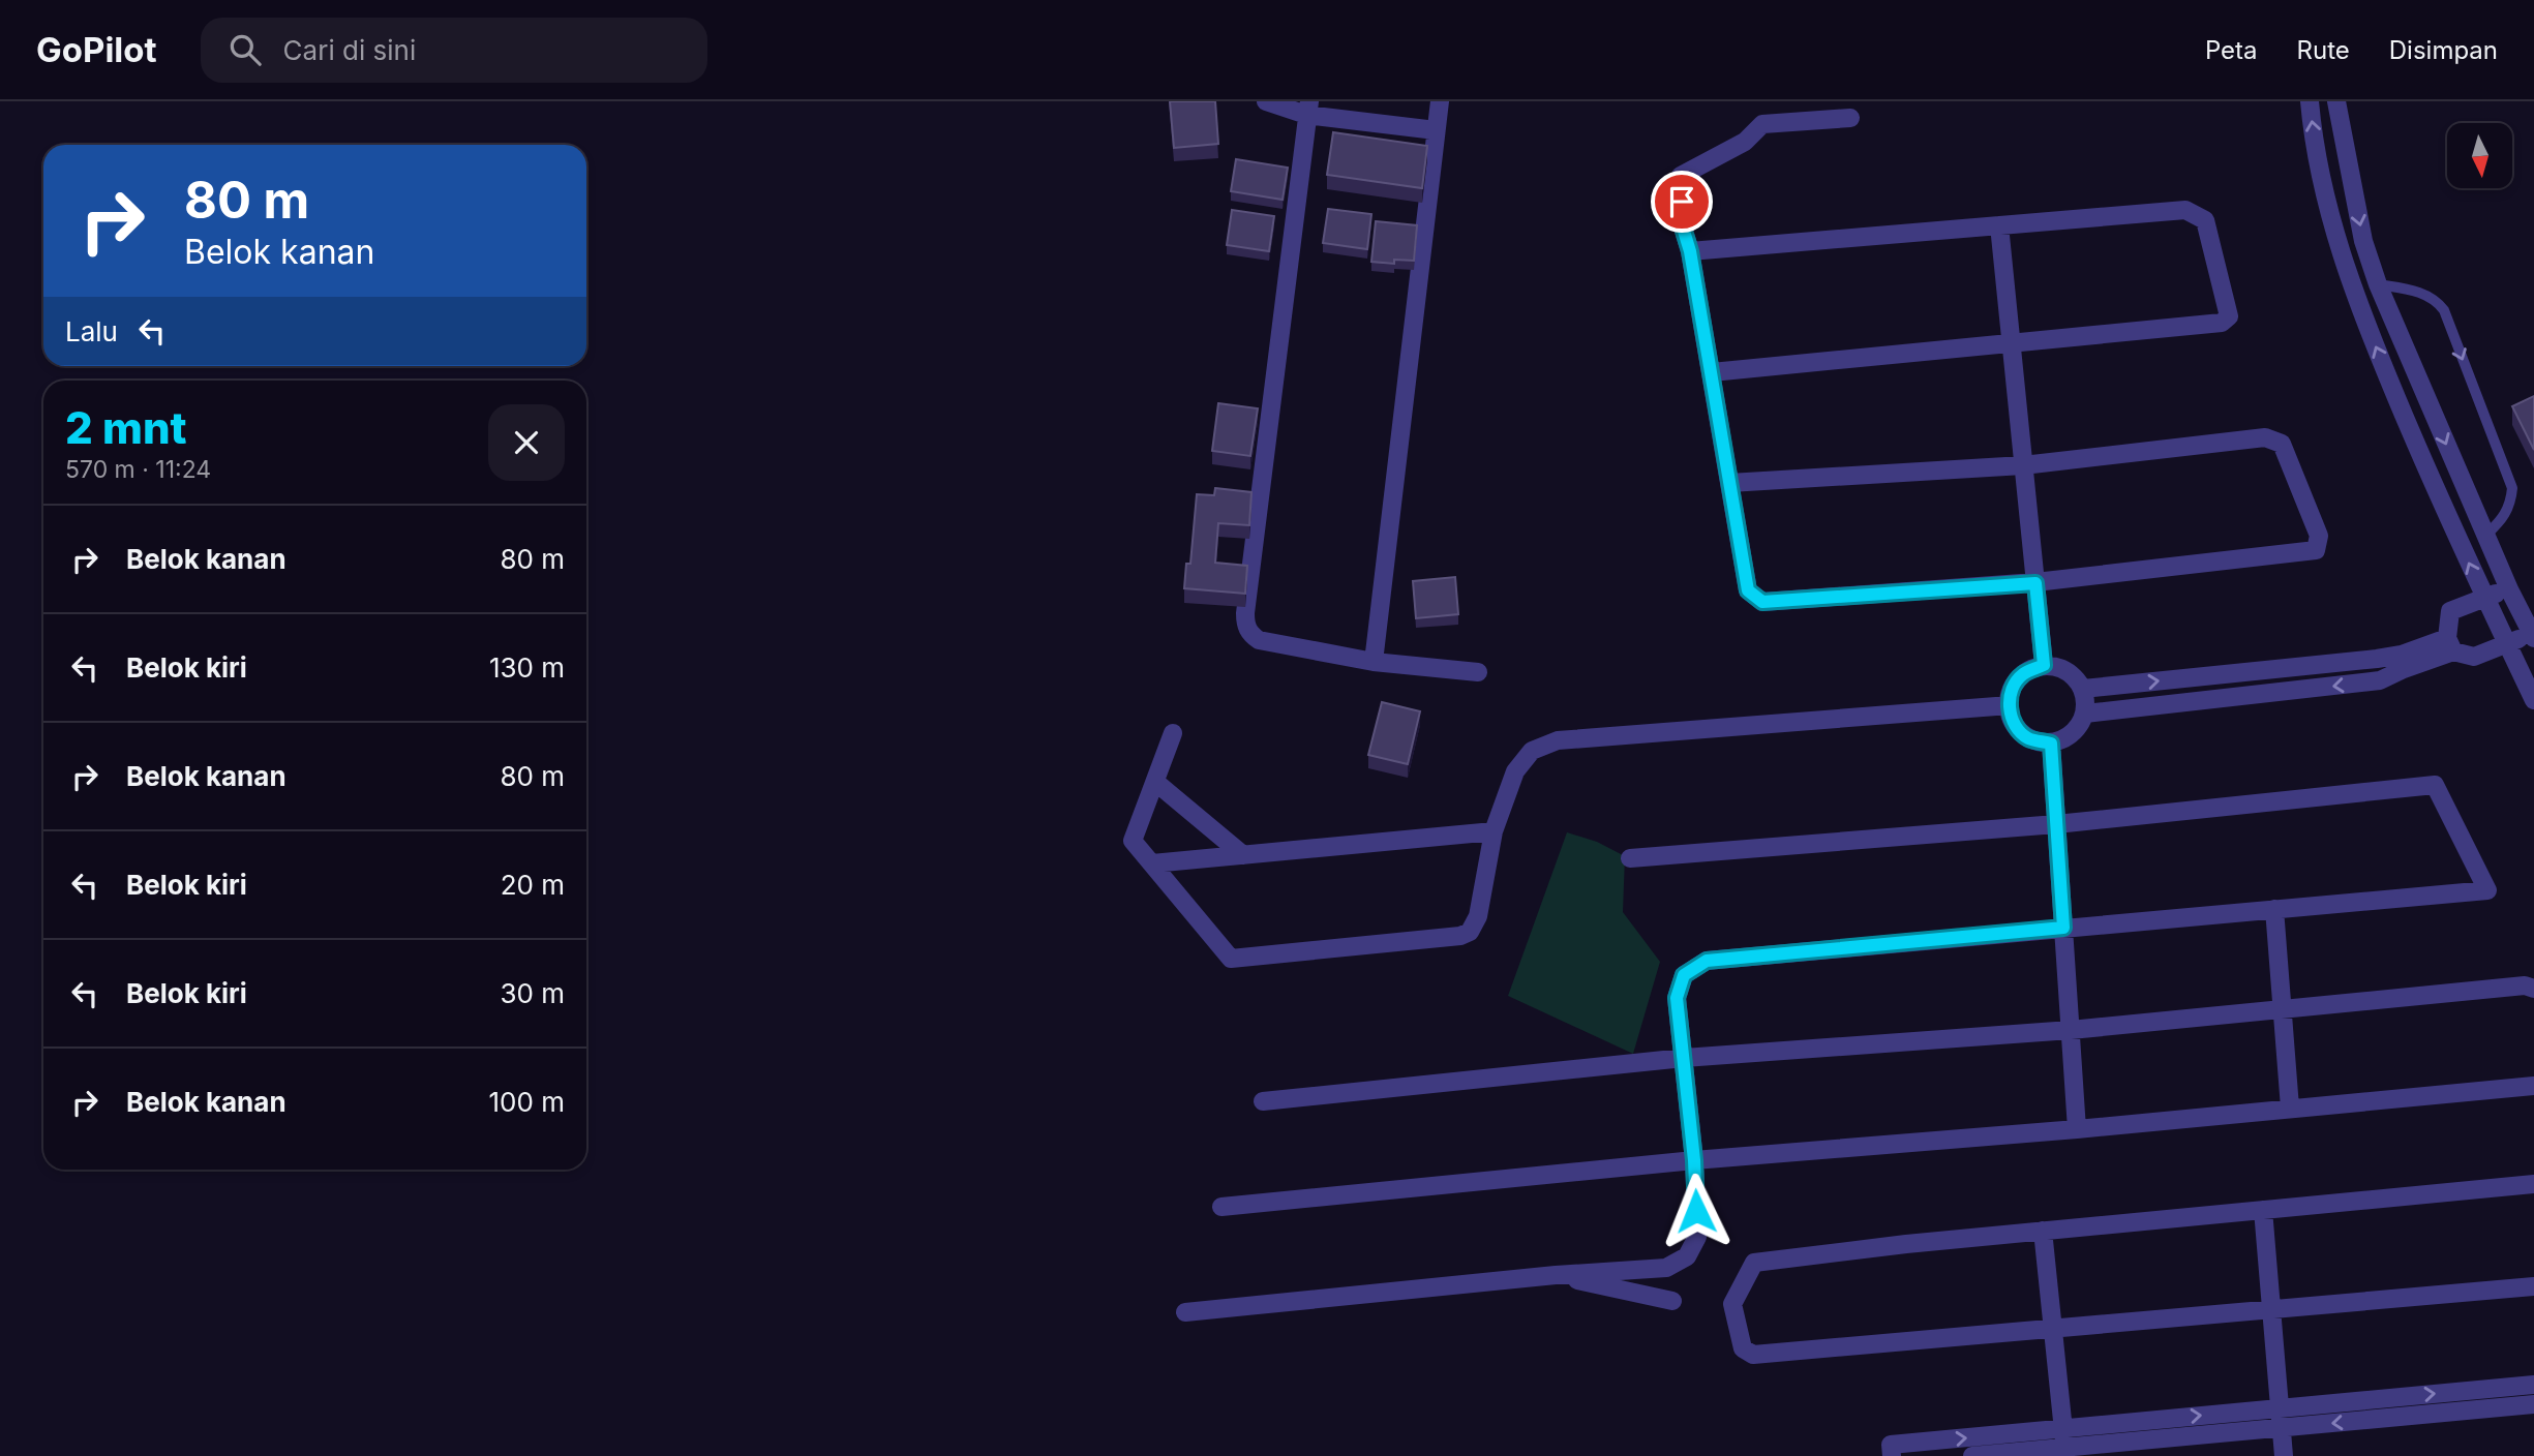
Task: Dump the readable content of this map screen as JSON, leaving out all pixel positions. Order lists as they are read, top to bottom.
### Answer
{
  "north": "bottom",
  "page": {
    "header": "GoPilot",
    "search": "Cari di sini",
    "nav": ["Peta", "Rute", "Disimpan"],
    "turn": ["80 m", "Belok kanan"],
    "then": "Lalu",
    "heading": ["2 mnt", "570 m · 11:24"],
    "list": [
      {
        "name": "Belok kanan",
        "value": "80 m"
      },
      {
        "name": "Belok kiri",
        "value": "130 m"
      },
      {
        "name": "Belok kanan",
        "value": "80 m"
      },
      {
        "name": "Belok kiri",
        "value": "20 m"
      },
      {
        "name": "Belok kiri",
        "value": "30 m"
      },
      {
        "name": "Belok kanan",
        "value": "100 m"
      }
    ]
  }
}
